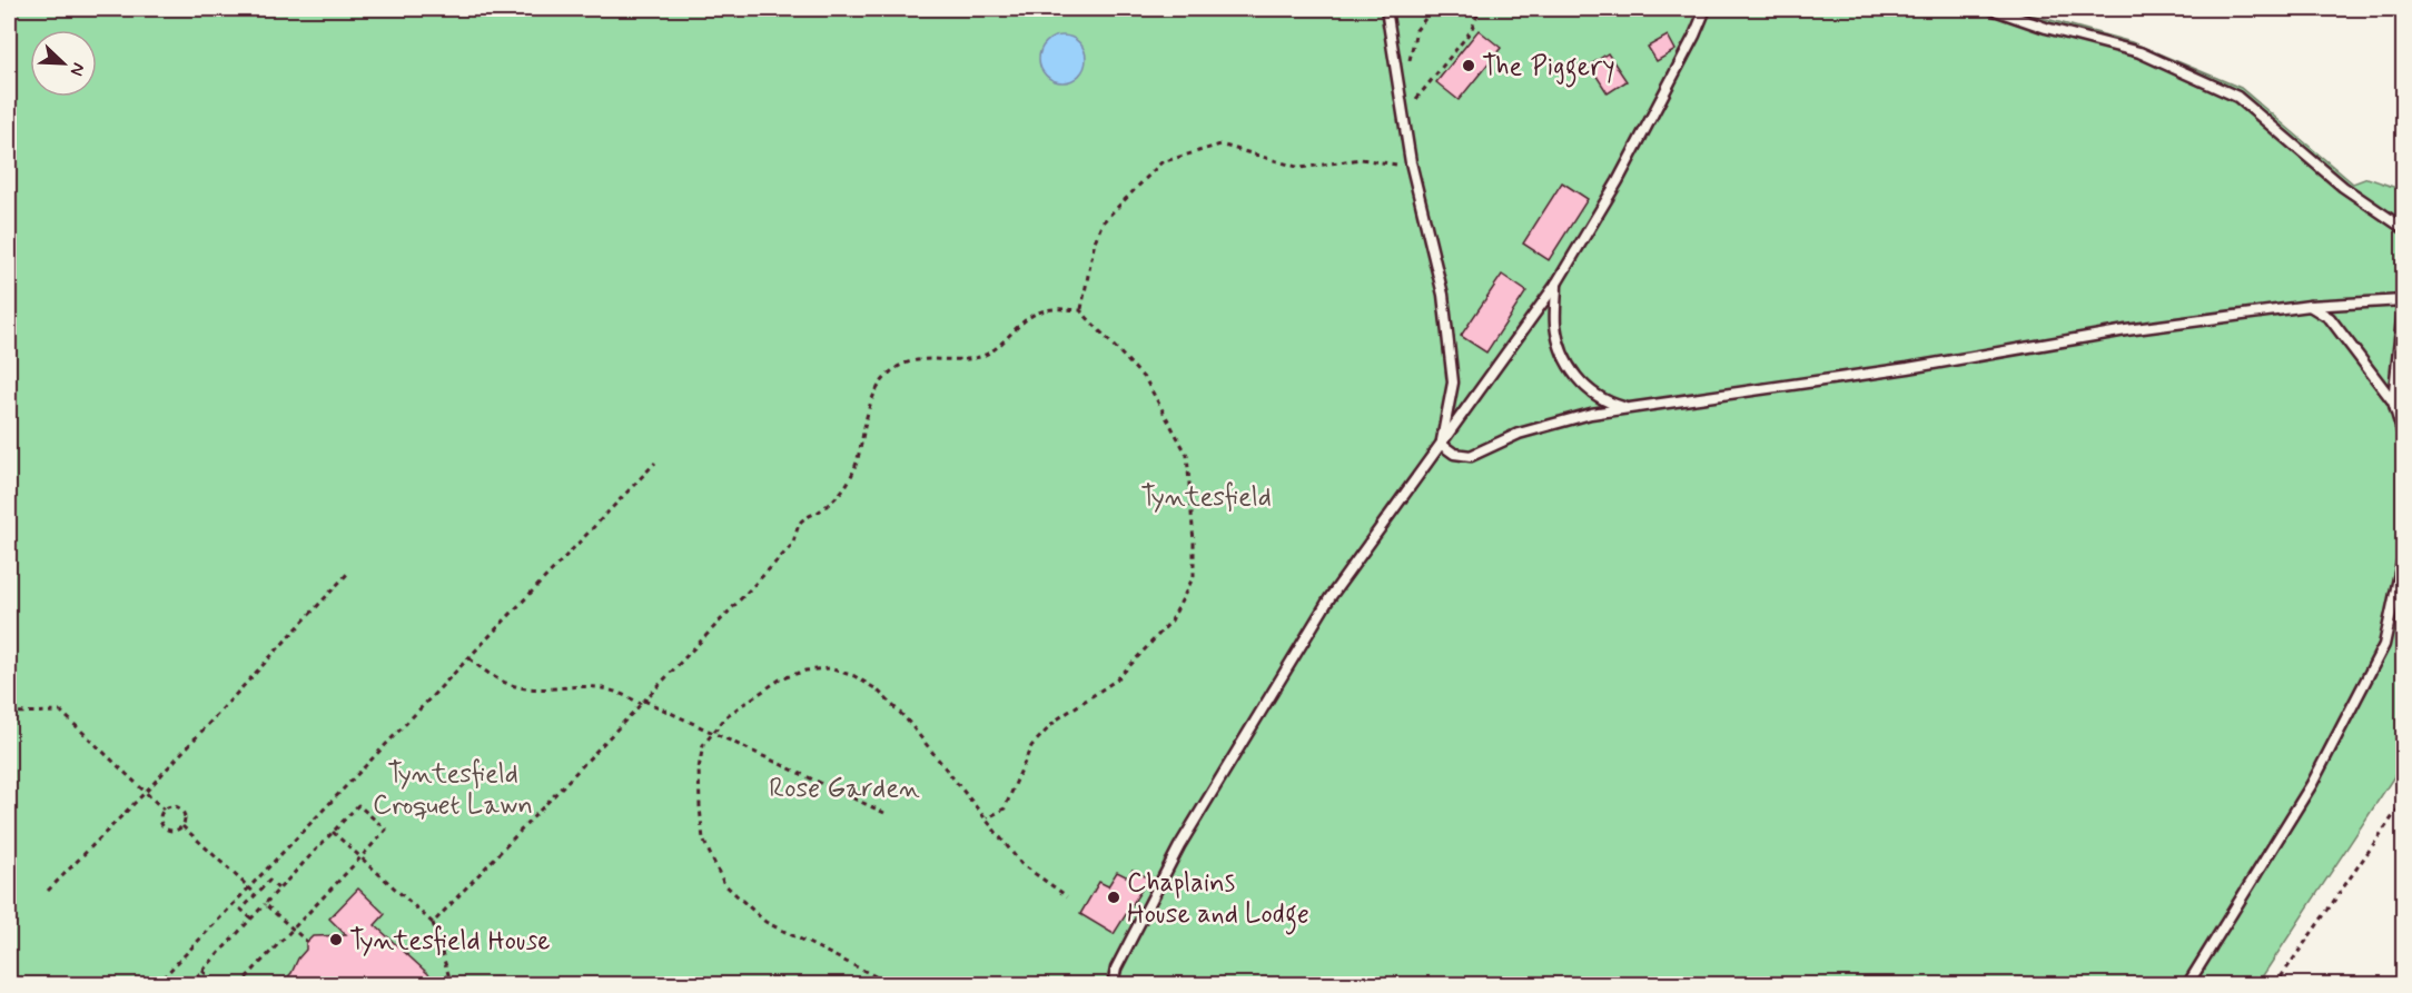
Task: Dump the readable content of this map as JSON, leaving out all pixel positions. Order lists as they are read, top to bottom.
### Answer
{
  "parks": ["Tyntesfield", "Tyntesfield Croquet Lawn", "Rose Garden"],
  "places": ["The Piggery", "Chaplains House and Lodge", "Tyntesfield House"],
  "north": "bottom right"
}
